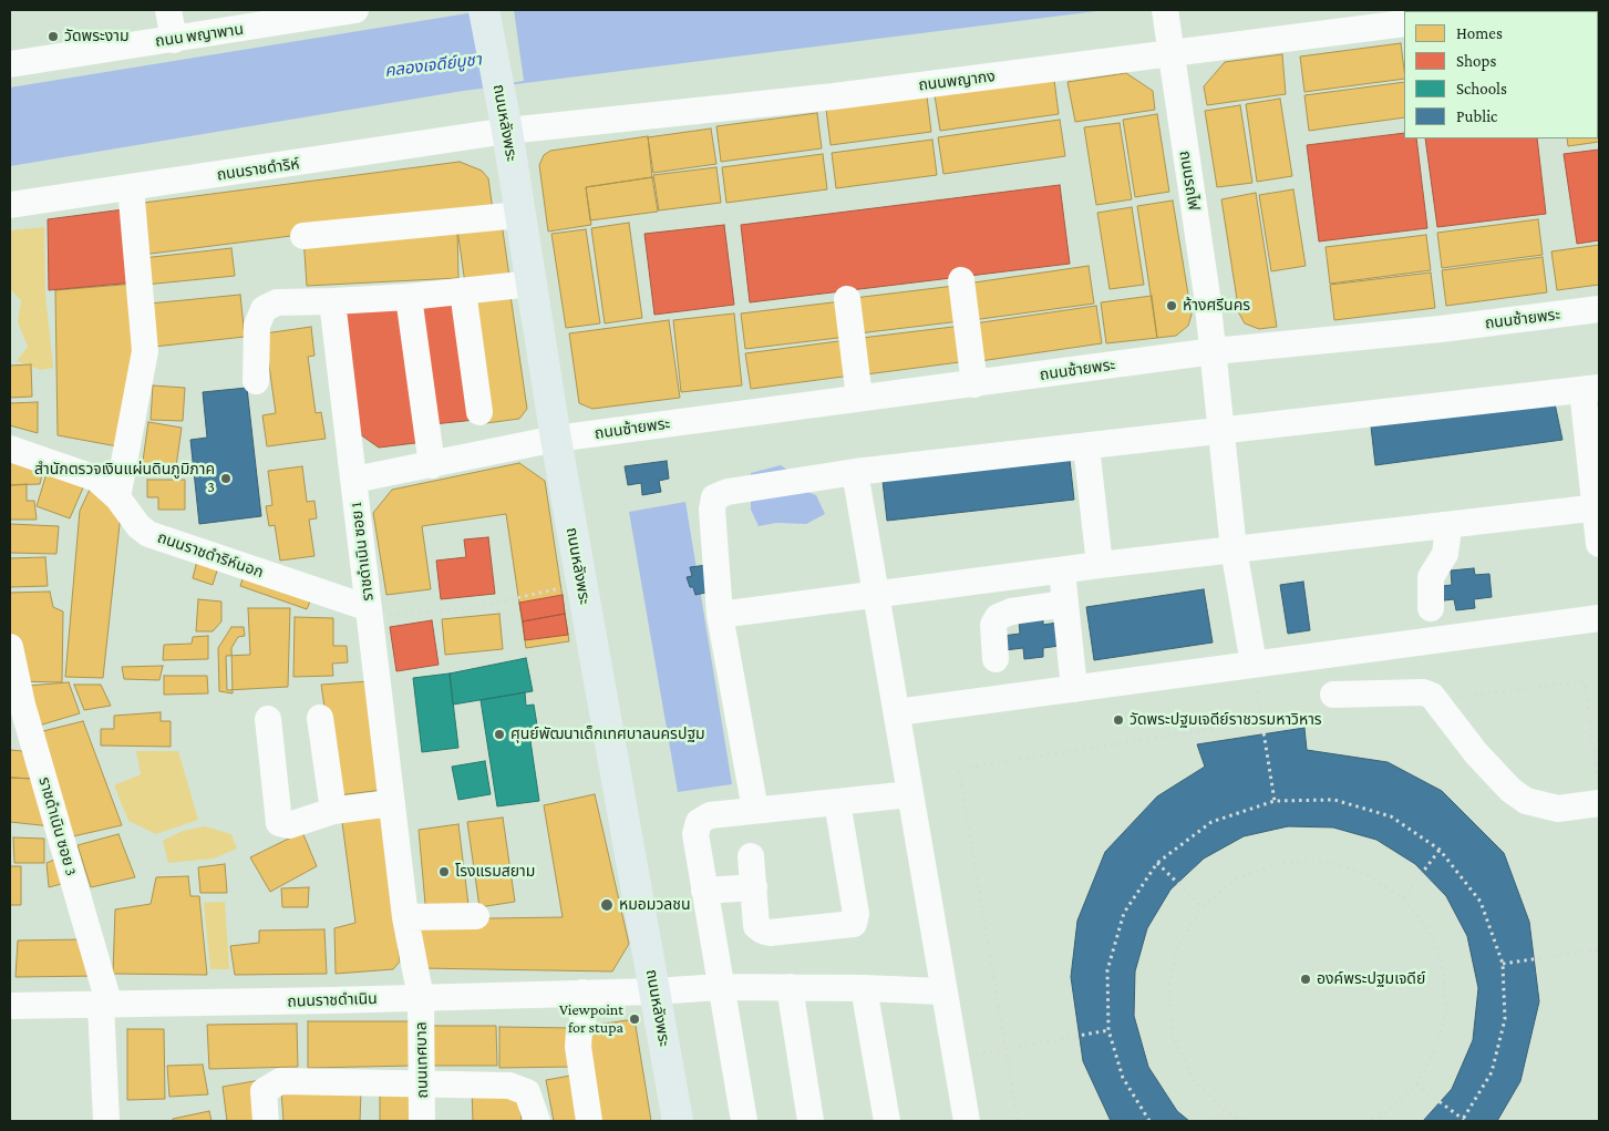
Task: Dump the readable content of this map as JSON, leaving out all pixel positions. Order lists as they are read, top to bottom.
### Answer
{
  "streets": {
    "main road": ["ถนนหลังพระ"],
    "street": [
      "ถนน พญาพาน",
      "ถนนพญากง",
      "ถนนราชดำริห์",
      "ถนนรถไฟ",
      "ถนนซ้ายพระ",
      "ราชดำเนิน ซอย 1",
      "ถนนราชดำริห์นอก",
      "ราชดำเนิน ซอย 3",
      "ถนนราชดำเนิน",
      "ถนนเทศบาล"
    ]
  },
  "crossings": [
    ["ถนนพญากง", "ถนนหลังพระ"],
    ["ถนนพญากง", "ถนนราชดำริห์"],
    ["ถนนพญากง", "ถนนรถไฟ"],
    ["ถนนหลังพระ", "ถนนราชดำริห์"],
    ["ถนนหลังพระ", "ถนนซ้ายพระ"],
    ["ถนนหลังพระ", "ถนนราชดำเนิน"],
    ["ถนนรถไฟ", "ถนนซ้ายพระ"],
    ["ถนนซ้ายพระ", "ราชดำเนิน ซอย 1"],
    ["ราชดำเนิน ซอย 1", "ถนนราชดำริห์นอก"],
    ["ราชดำเนิน ซอย 1", "ถนนราชดำเนิน"],
    ["ราชดำเนิน ซอย 1", "ถนนเทศบาล"],
    ["ราชดำเนิน ซอย 3", "ถนนราชดำเนิน"],
    ["ถนนราชดำเนิน", "ถนนเทศบาล"]
  ],
  "water": ["คลองเจดีย์บูชา"],
  "places": [
    "วัดพระงาม",
    "ห้างศรีนคร",
    "สำนักตรวจเงินแผ่นดินภูมิภาค 3",
    "วัดพระปฐมเจดีย์ราชวรมหาวิหาร",
    "ศุนย์พัฒนาเด็กเทศบาลนครปฐม",
    "โรงแรมสยาม",
    "หมอมวลชน",
    "องค์พระปฐมเจดีย์",
    "Viewpoint for stupa"
  ],
  "legend": [
    "Homes",
    "Shops",
    "Schools",
    "Public"
  ]
}
